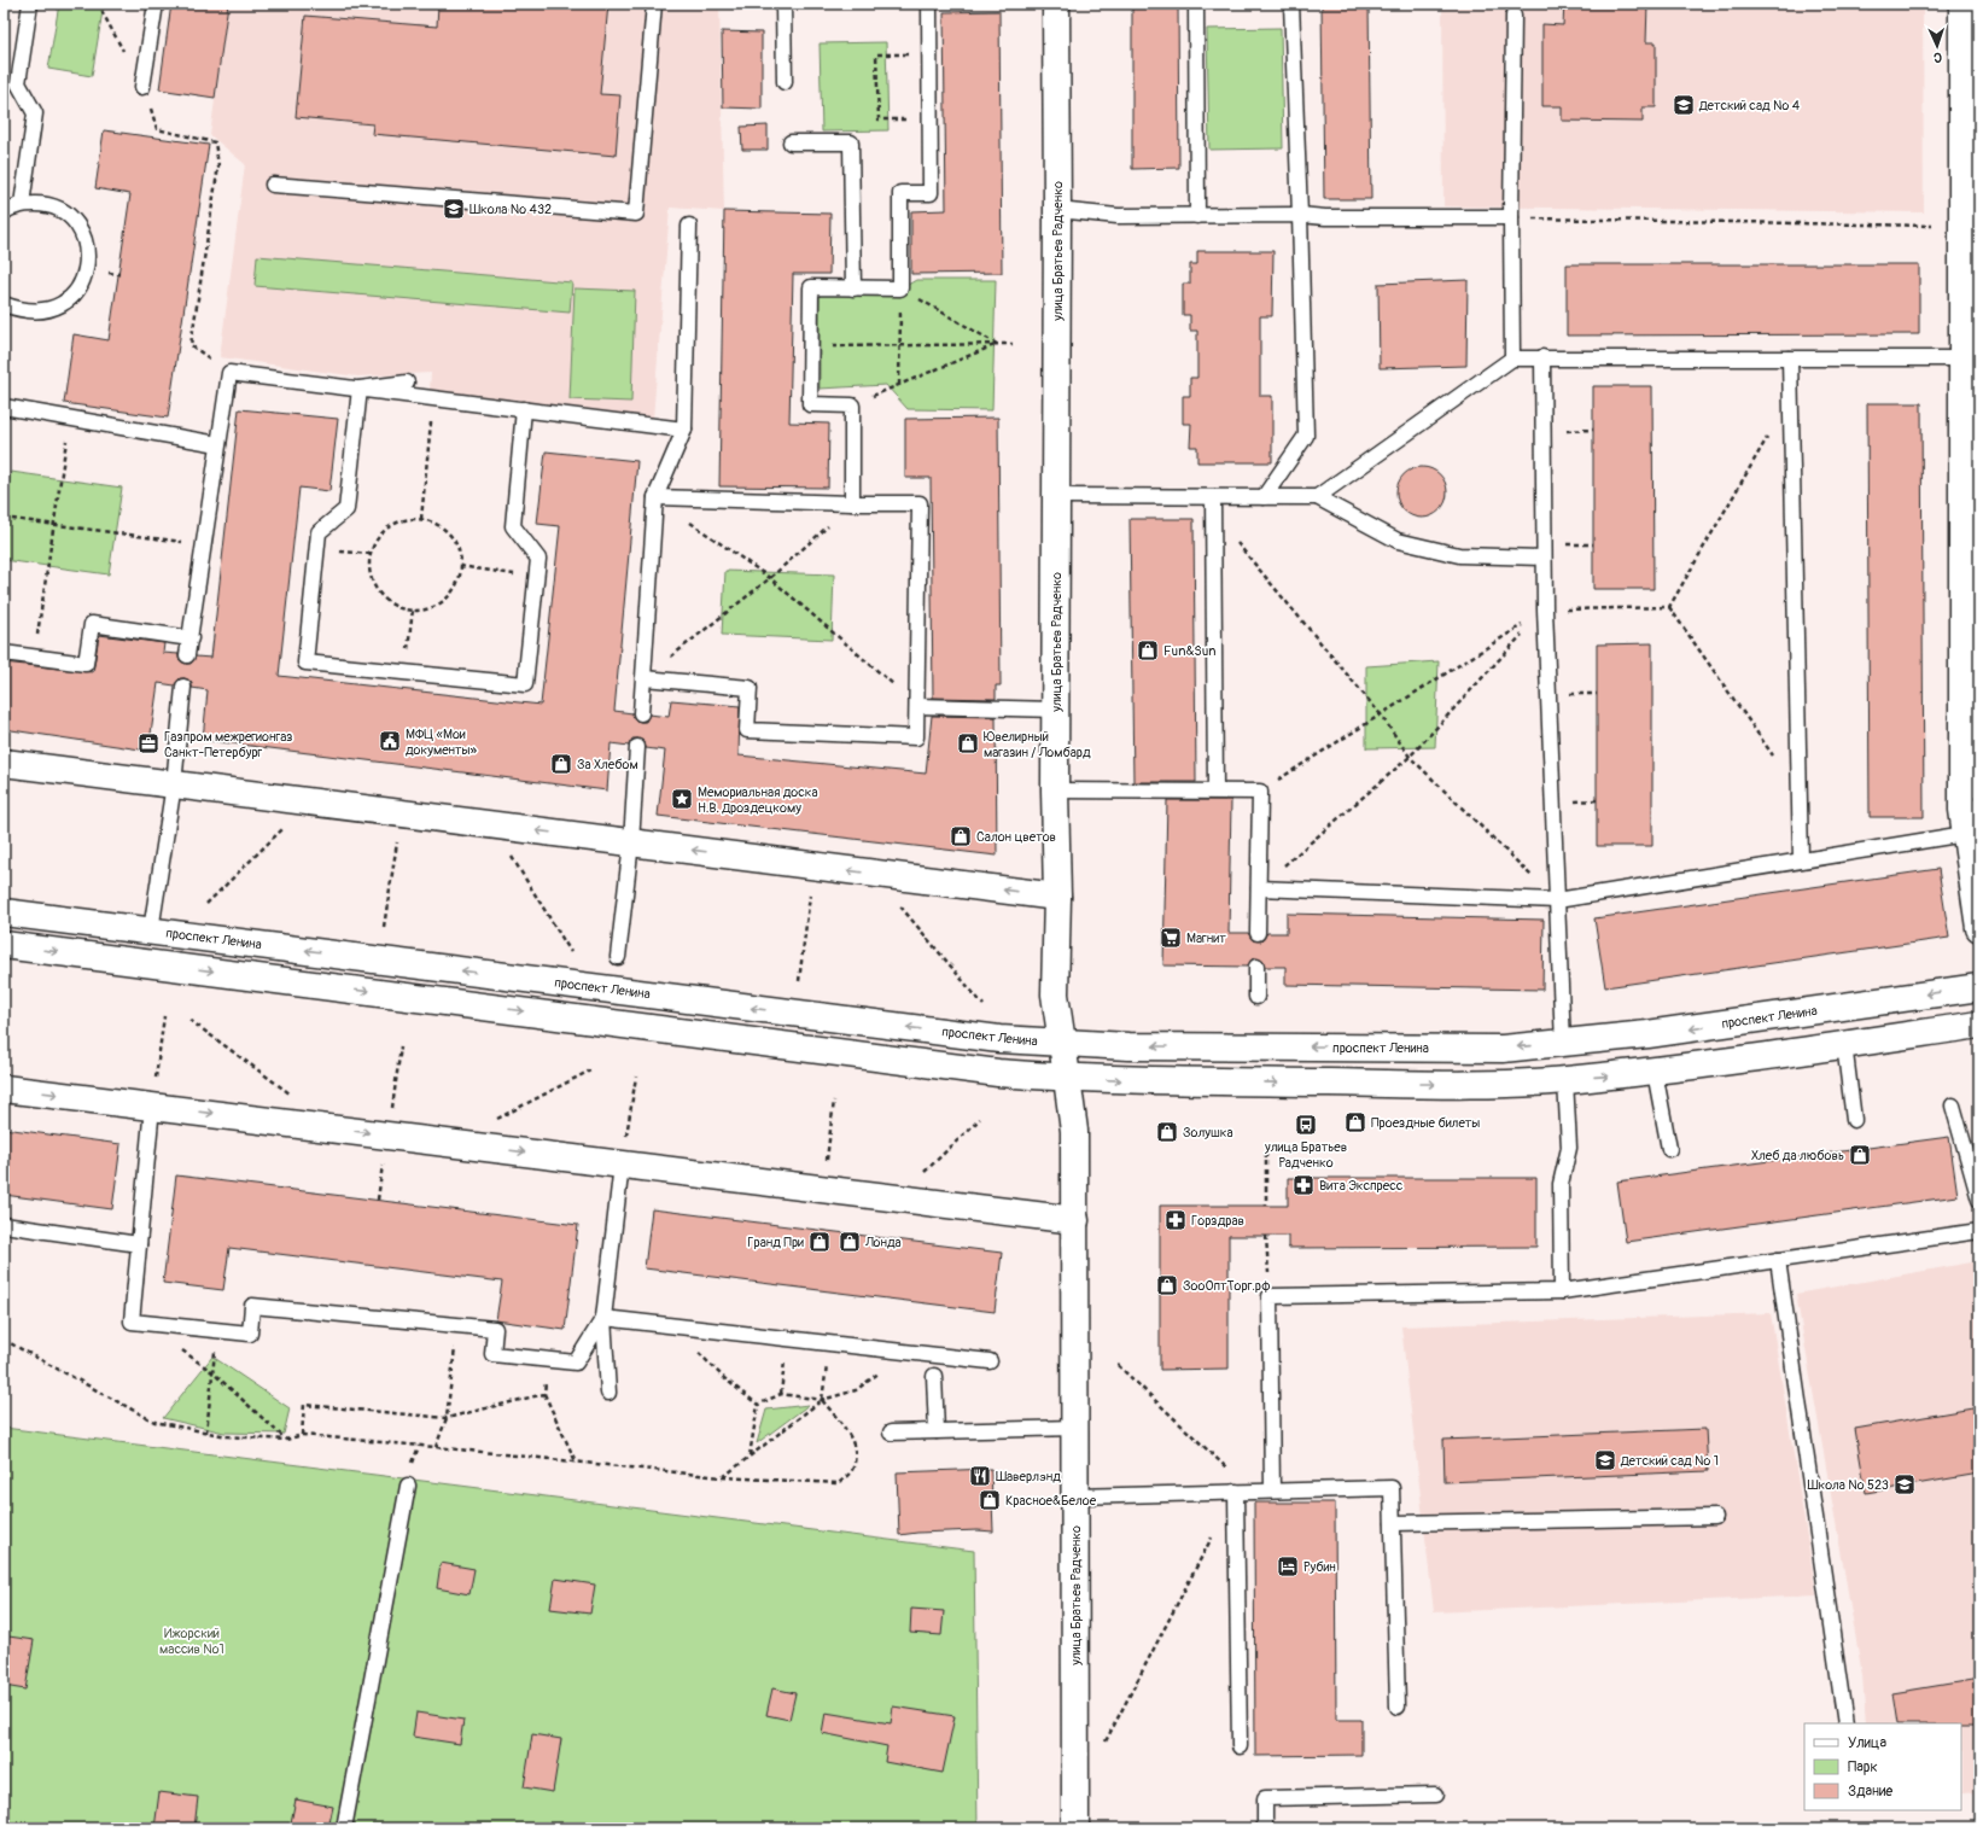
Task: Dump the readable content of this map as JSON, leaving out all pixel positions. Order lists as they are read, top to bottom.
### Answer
{
  "streets": {
    "street": ["улица Братьев Радченко", "проспект Ленина"]
  },
  "crossings": [
    ["улица Братьев Радченко", "проспект Ленина"]
  ],
  "parks": ["Ижорский массив №1"],
  "places": {
    "school or university": [
      "Детский сад № 4",
      "Школа № 432",
      "Детский сад № 1",
      "Школа № 523"
    ],
    "shop": [
      "Fun&Sun",
      "Ювелирный магазин / Ломбард",
      "За Хлебом",
      "Салон цветов",
      "Проездные билеты",
      "Золушка",
      "Хлеб да любовь",
      "Гранд При",
      "Лонда",
      "ЗооОптТорг.рф",
      "Красное&Белое"
    ],
    "public building": ["МФЦ «Мои документы»"],
    "office": ["Газпром межрегионгаз Санкт-Петербург"],
    "place": ["Мемориальная доска Н.В. Дроздецкому"],
    "supermarket": ["Магнит"],
    "bus stop": ["улица Братьев Радченко"],
    "pharmacy": ["Вита Экспресс", "Горздрав"],
    "restaurant": ["Шаверлэнд"],
    "hotel": ["Рубин"]
  },
  "legend": ["Улица", "Парк", "Здание"],
  "north": "bottom"
}
